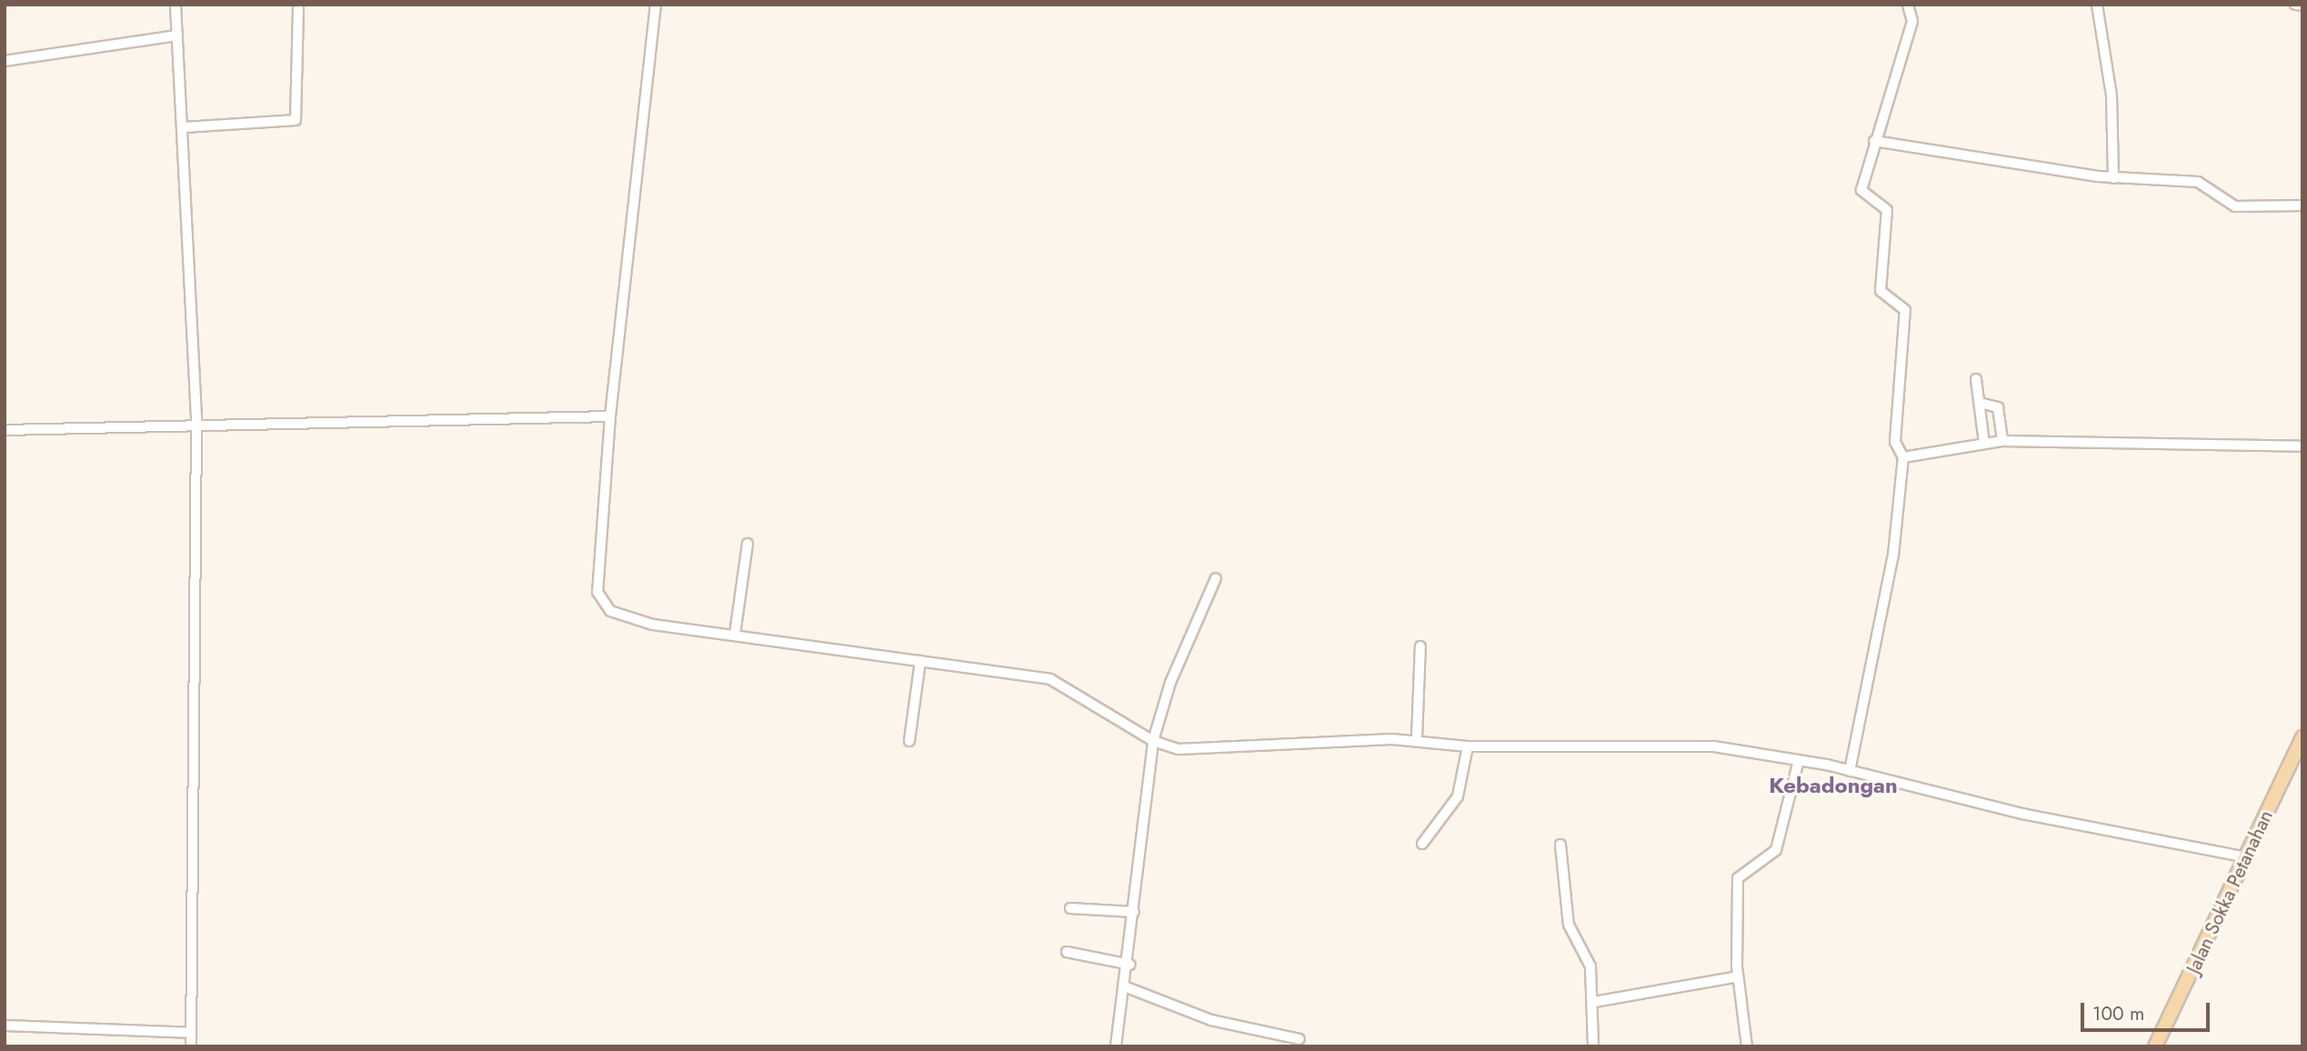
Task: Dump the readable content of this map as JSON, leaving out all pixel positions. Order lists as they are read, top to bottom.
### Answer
{
  "streets": {
    "main road": ["Jalan Sokka Petanahan"]
  },
  "districts": ["Kebadongan"],
  "scale_bar": "100 m"
}
